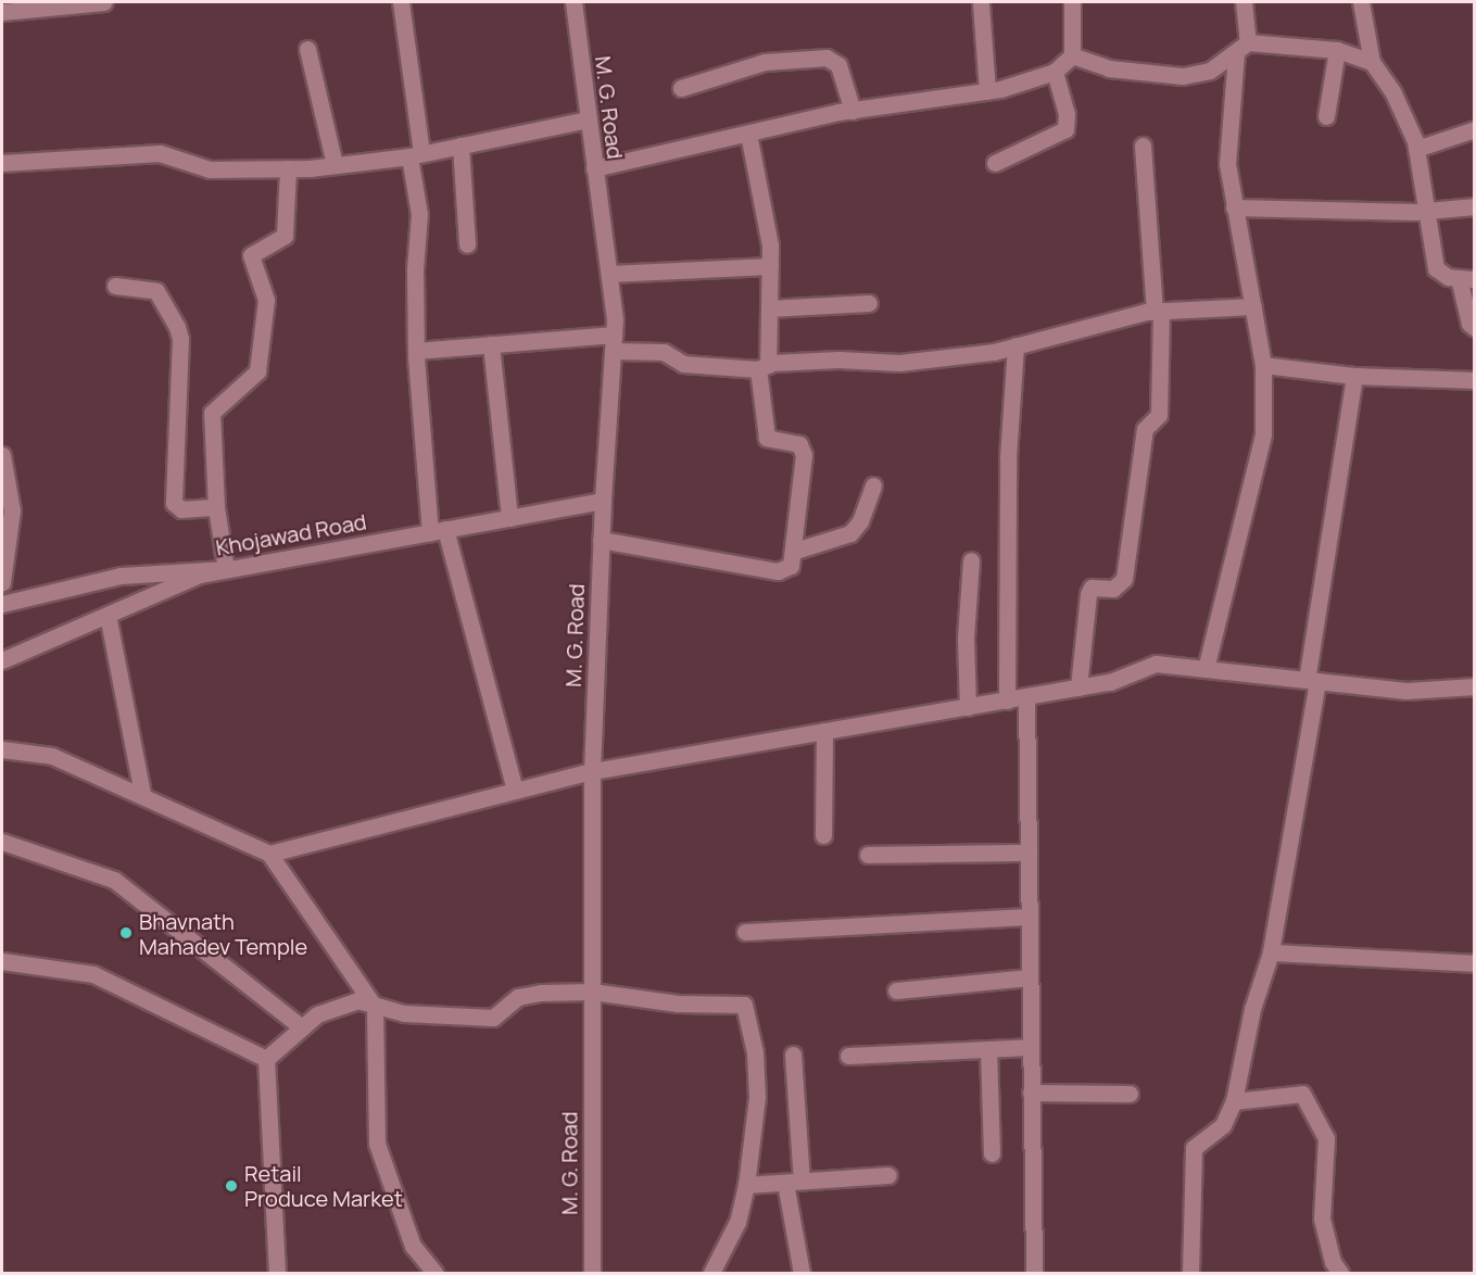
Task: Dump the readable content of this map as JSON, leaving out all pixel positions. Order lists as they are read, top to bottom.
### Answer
{
  "streets": {
    "street": ["M. G. Road", "Khojawad Road"]
  },
  "crossings": [
    ["M. G. Road", "Khojawad Road"]
  ],
  "places": ["Bhavnath Mahadev Temple", "Retail Produce Market"]
}
